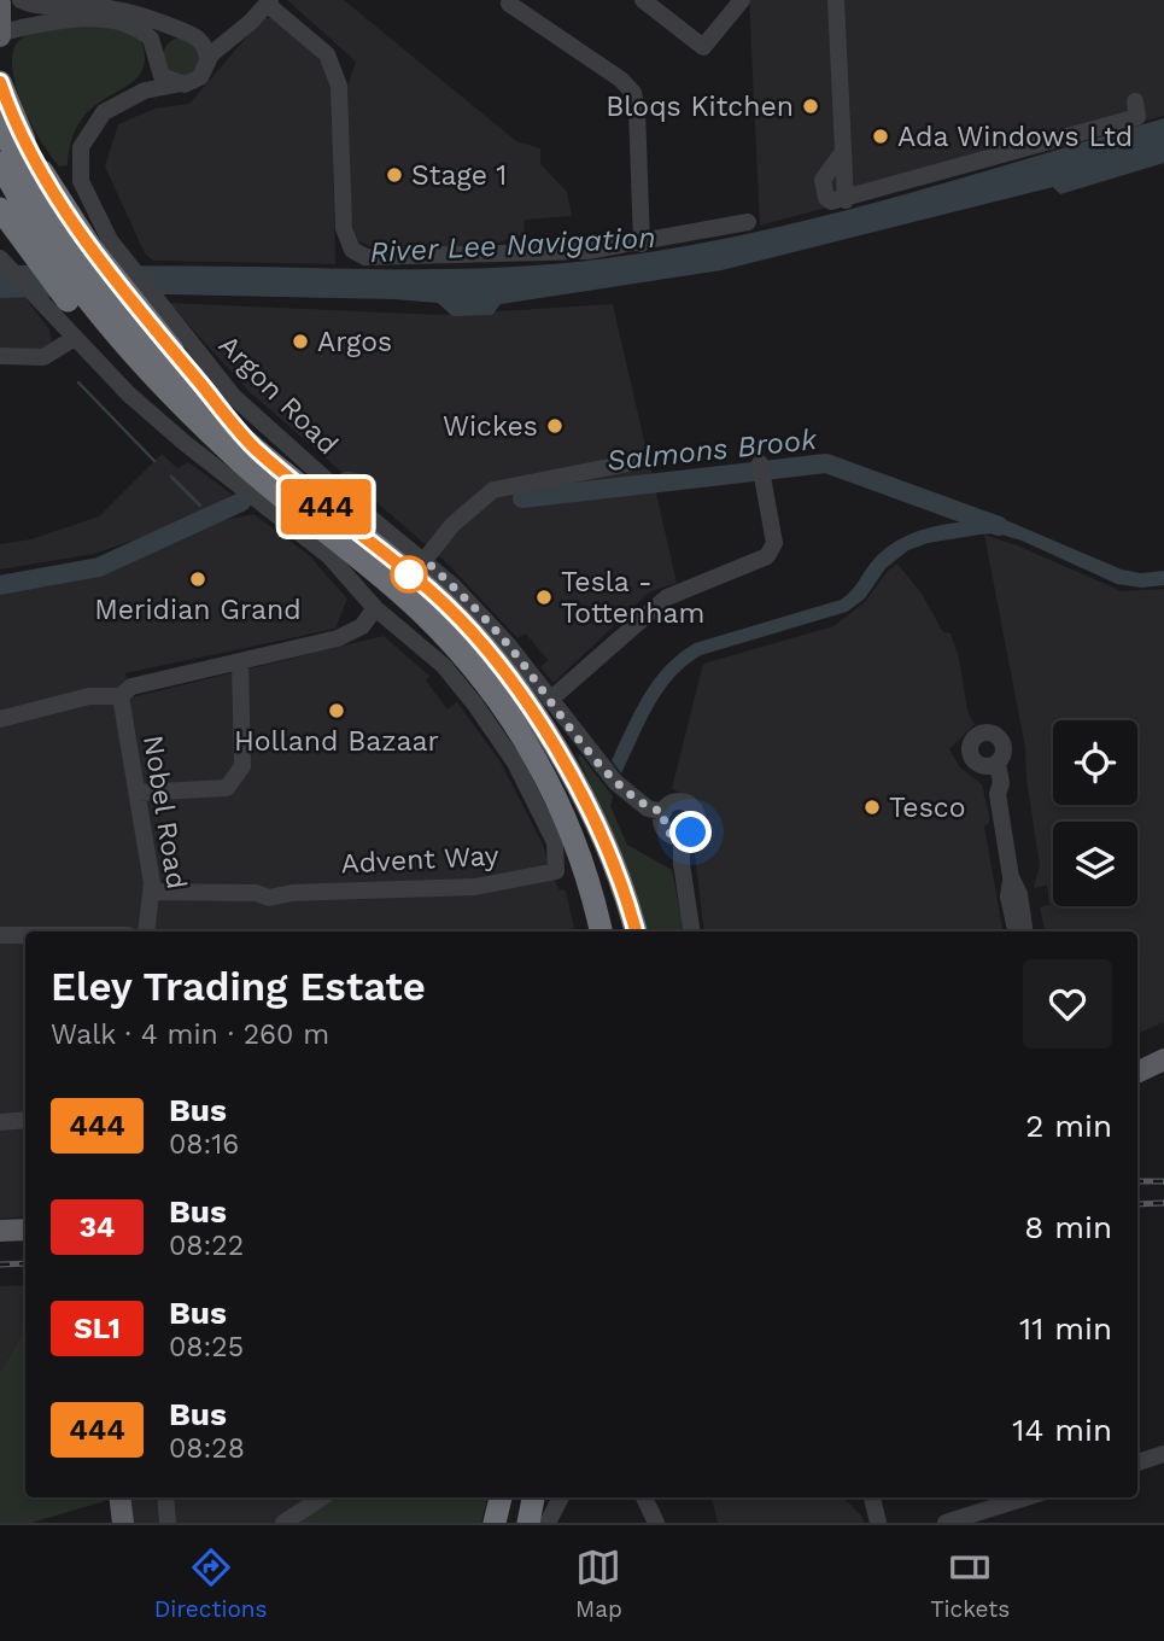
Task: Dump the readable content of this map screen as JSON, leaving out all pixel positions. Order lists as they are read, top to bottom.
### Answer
{
  "streets": {
    "street": ["Argon Road", "Nobel Road", "Advent Way"]
  },
  "crossings": [
    ["Nobel Road", "Advent Way"]
  ],
  "water": ["River Lee Navigation", "Salmons Brook"],
  "places": [
    "Bloqs Kitchen",
    "Ada Windows Ltd",
    "Stage 1",
    "Argos",
    "Wickes",
    "Meridian Grand",
    "Tesla - Tottenham",
    "Holland Bazaar",
    "Tesco"
  ],
  "lines": ["bus line 444"],
  "page": {
    "on_map": "444",
    "heading": ["Eley Trading Estate", "Walk · 4 min · 260 m"],
    "list": [
      {
        "mark": "444",
        "name": "Bus",
        "note": "08:16",
        "value": "2 min"
      },
      {
        "mark": "34",
        "name": "Bus",
        "note": "08:22",
        "value": "8 min"
      },
      {
        "mark": "SL1",
        "name": "Bus",
        "note": "08:25",
        "value": "11 min"
      },
      {
        "mark": "444",
        "name": "Bus",
        "note": "08:28",
        "value": "14 min"
      }
    ],
    "tabs": ["Directions", "Map", "Tickets"]
  }
}
